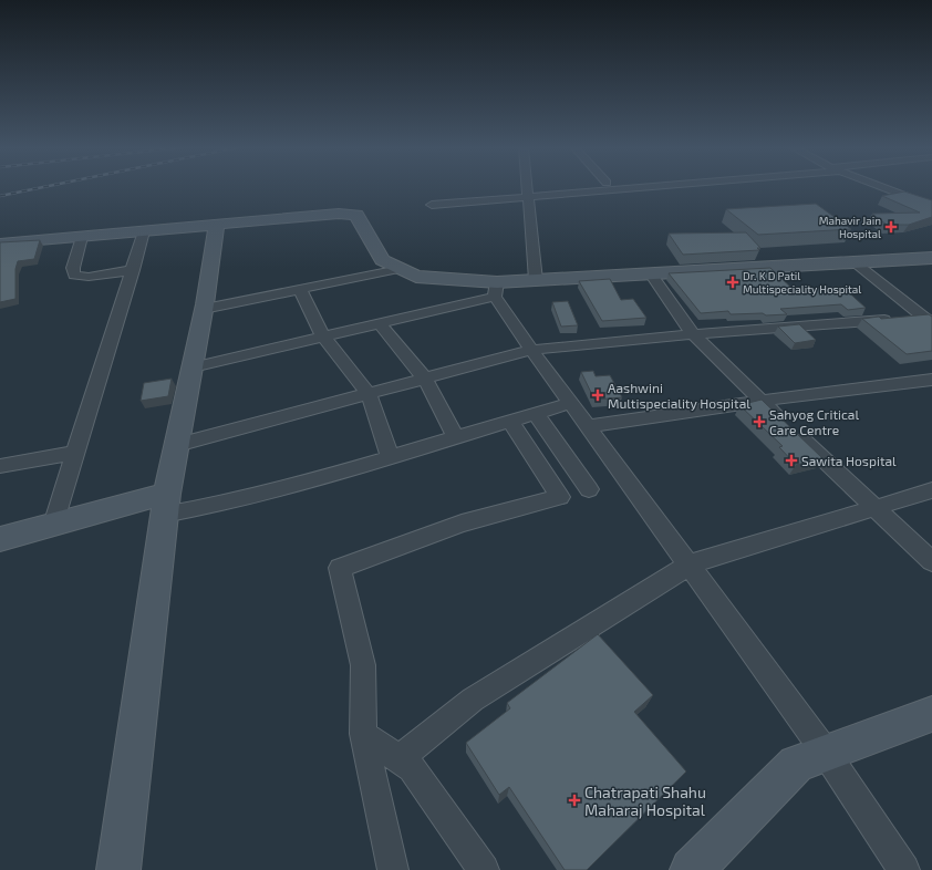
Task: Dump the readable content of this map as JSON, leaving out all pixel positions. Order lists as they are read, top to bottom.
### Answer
{
  "places": {
    "health": [
      "Mahavir Jain Hospital",
      "Dr. K D Patil Multispeciality Hospital",
      "Aashwini Multispeciality Hospital",
      "Sahyog Critical Care Centre",
      "Sawita Hospital",
      "Chatrapati Shahu Maharaj Hospital"
    ]
  }
}
